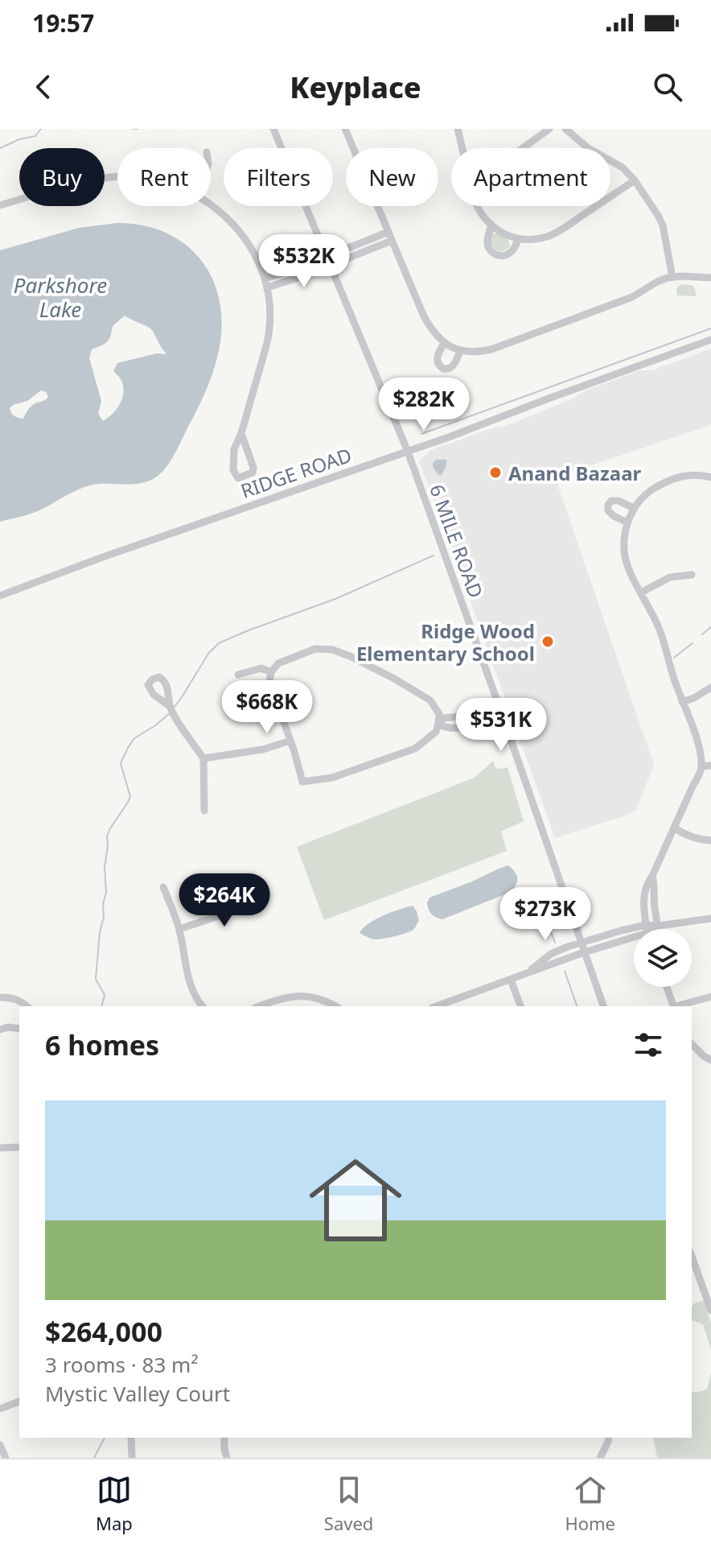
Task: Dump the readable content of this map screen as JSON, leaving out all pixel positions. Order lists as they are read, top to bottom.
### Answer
{
  "streets": {
    "street": ["RIDGE ROAD", "6 MILE ROAD"]
  },
  "crossings": [
    ["RIDGE ROAD", "6 MILE ROAD"]
  ],
  "water": ["Parkshore Lake"],
  "places": ["Anand Bazaar", "Ridge Wood Elementary School"],
  "page": {
    "status": "19:57",
    "header": "Keyplace",
    "chip": [
      "Buy",
      "Rent",
      "Filters",
      "New",
      "Apartment"
    ],
    "price": [
      "$532K",
      "$282K",
      "$668K",
      "$531K",
      "$264K",
      "$273K"
    ],
    "heading": "6 homes",
    "list": [
      {
        "name": "$264,000",
        "note": "3 rooms · 83 m² · Mystic Valley Court"
      }
    ],
    "tabs": ["Map", "Saved", "Home"]
  }
}
